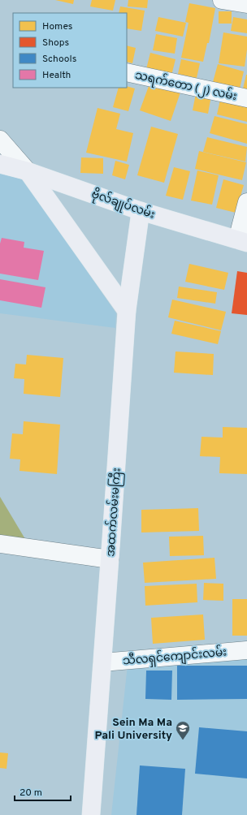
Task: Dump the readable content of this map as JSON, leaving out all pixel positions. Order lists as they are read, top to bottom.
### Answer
{
  "streets": {
    "main road": ["ဗိုလ်ချုပ်လမ်း", "အထက်လမ်းမကြီး"],
    "street": ["သရက်တော (၂) လမ်း", "သီလရှင်ကျောင်းလမ်း"]
  },
  "crossings": [
    ["ဗိုလ်ချုပ်လမ်း", "အထက်လမ်းမကြီး"],
    ["အထက်လမ်းမကြီး", "သီလရှင်ကျောင်းလမ်း"]
  ],
  "places": {
    "school or university": ["Sein Ma Ma Pali University"]
  },
  "legend": [
    "Homes",
    "Shops",
    "Schools",
    "Health"
  ],
  "scale_bar": "20 m"
}
